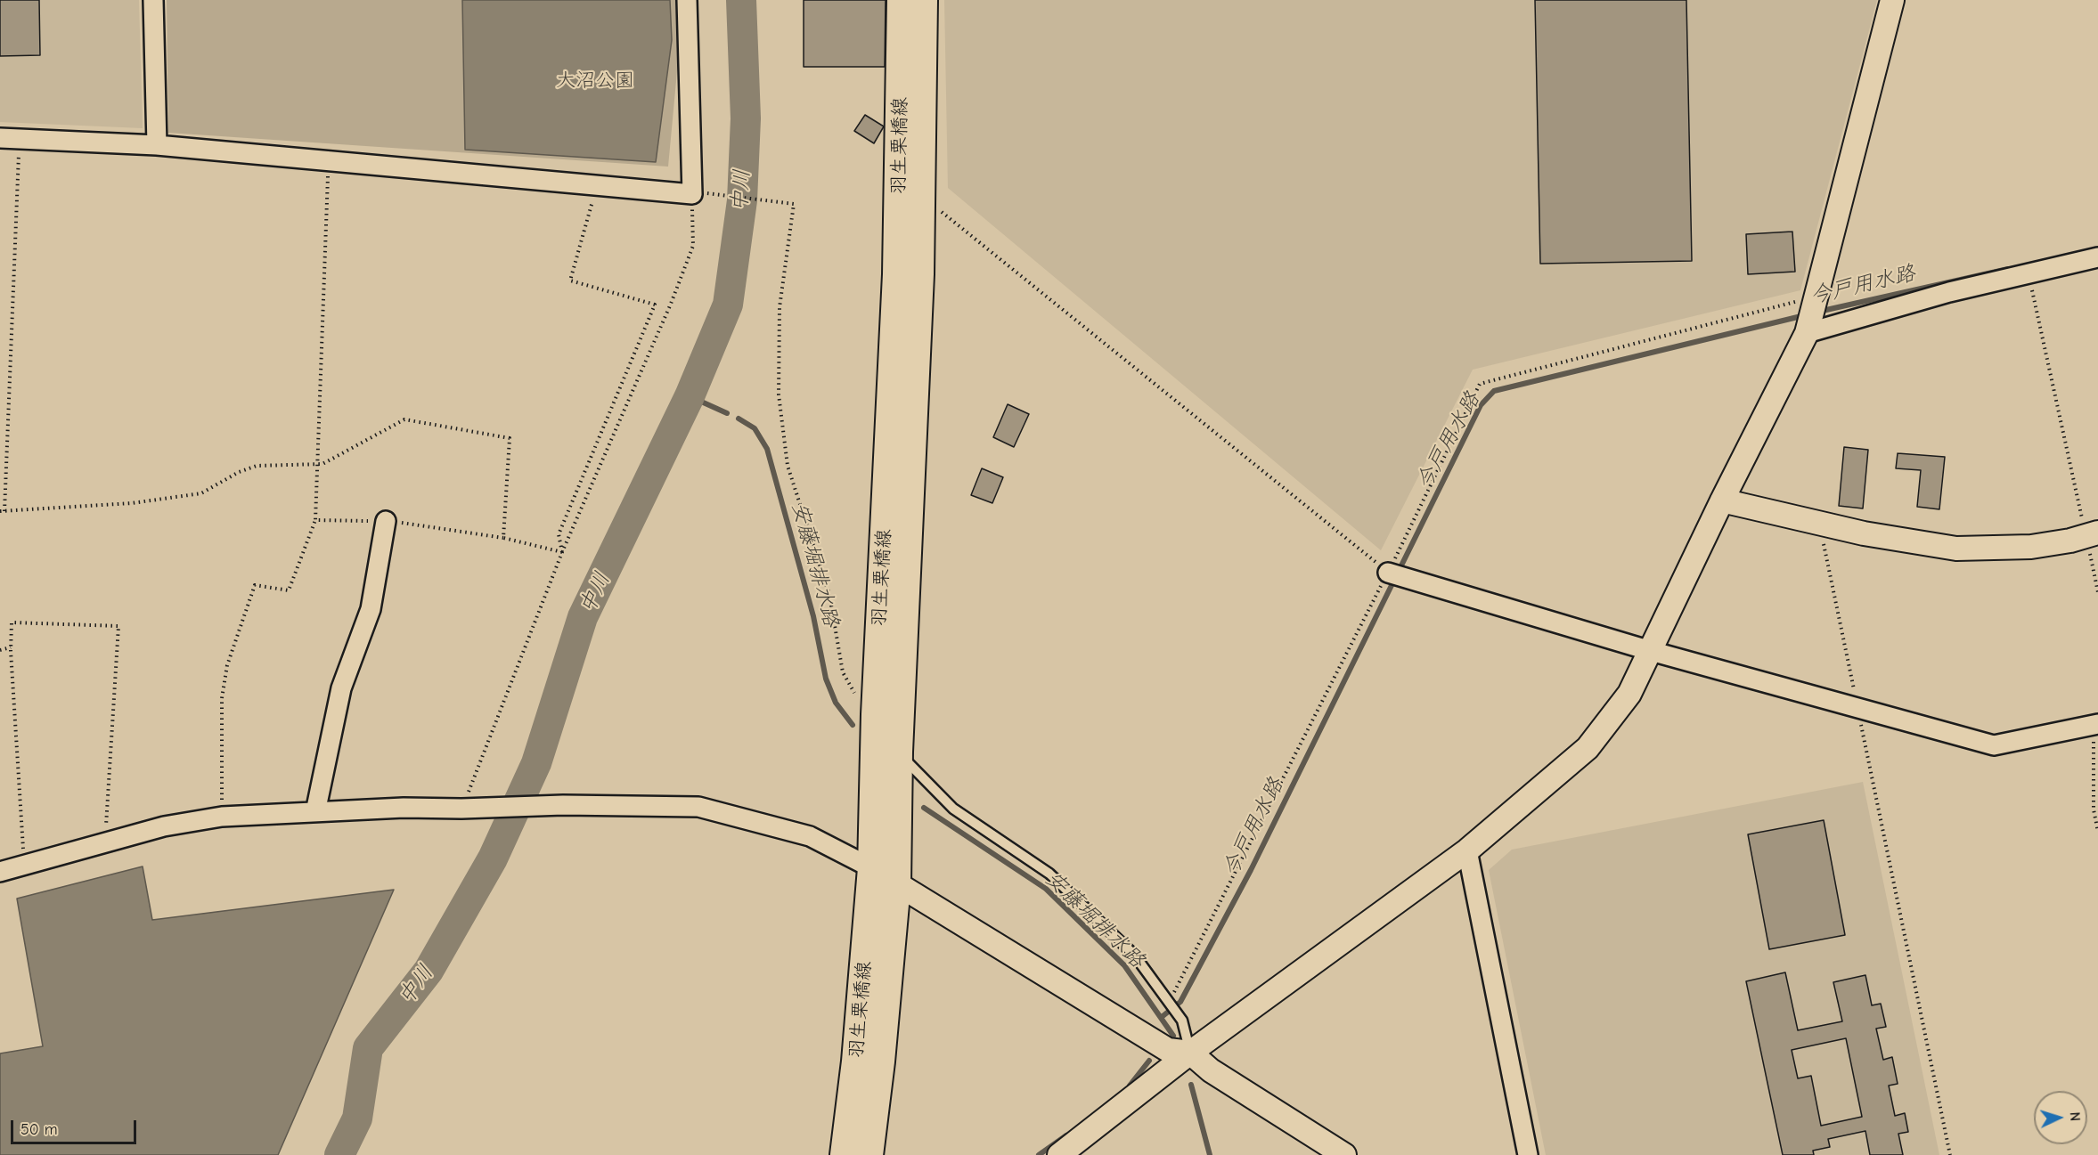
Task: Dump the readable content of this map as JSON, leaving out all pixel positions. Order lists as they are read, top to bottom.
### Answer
{
  "streets": {
    "main road": ["羽生栗橋線"]
  },
  "water": ["中川", "今戸用水路", "安藤堀排水路"],
  "parks": ["大沼公園"],
  "scale_bar": "50 m",
  "north": "right"
}
